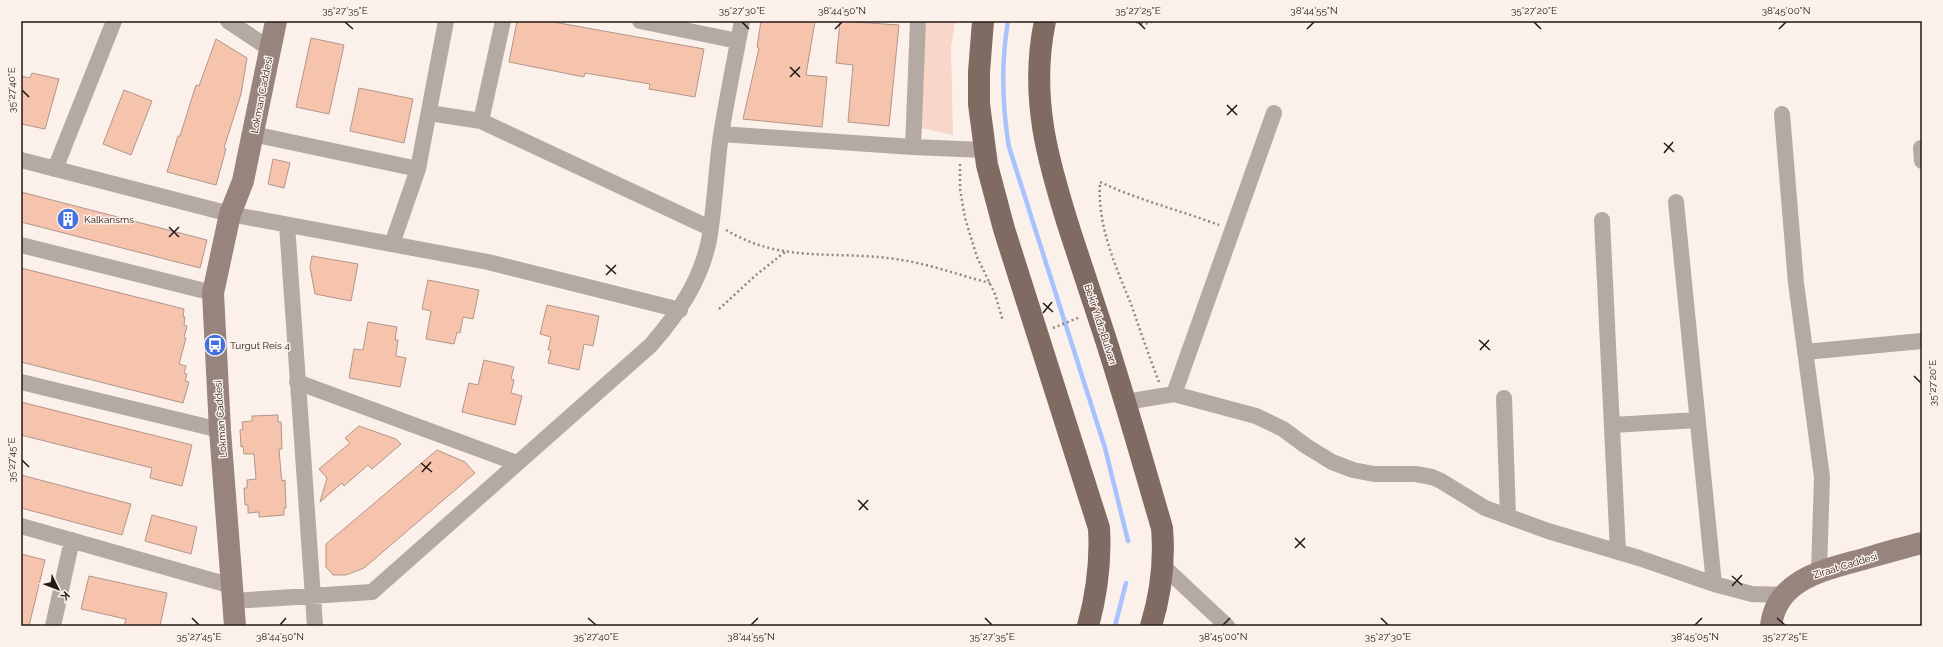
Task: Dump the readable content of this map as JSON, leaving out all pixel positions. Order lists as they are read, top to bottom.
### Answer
{
  "streets": {
    "main road": ["Bekir Yıldız Bulvarı"],
    "street": ["Lokman Caddesi", "Ziraat Caddesi"]
  },
  "places": {
    "building": ["Kalkansms"],
    "bus stop": ["Turgut Reis 4"]
  },
  "north": "bottom right",
  "coordinates": [
    "35°27'35\"E",
    "35°27'30\"E",
    "38°44'50\"N",
    "35°27'25\"E",
    "38°44'55\"N",
    "35°27'20\"E",
    "38°45'00\"N",
    "35°27'40\"E",
    "35°27'45\"E",
    "38°45'05\"N"
  ]
}
